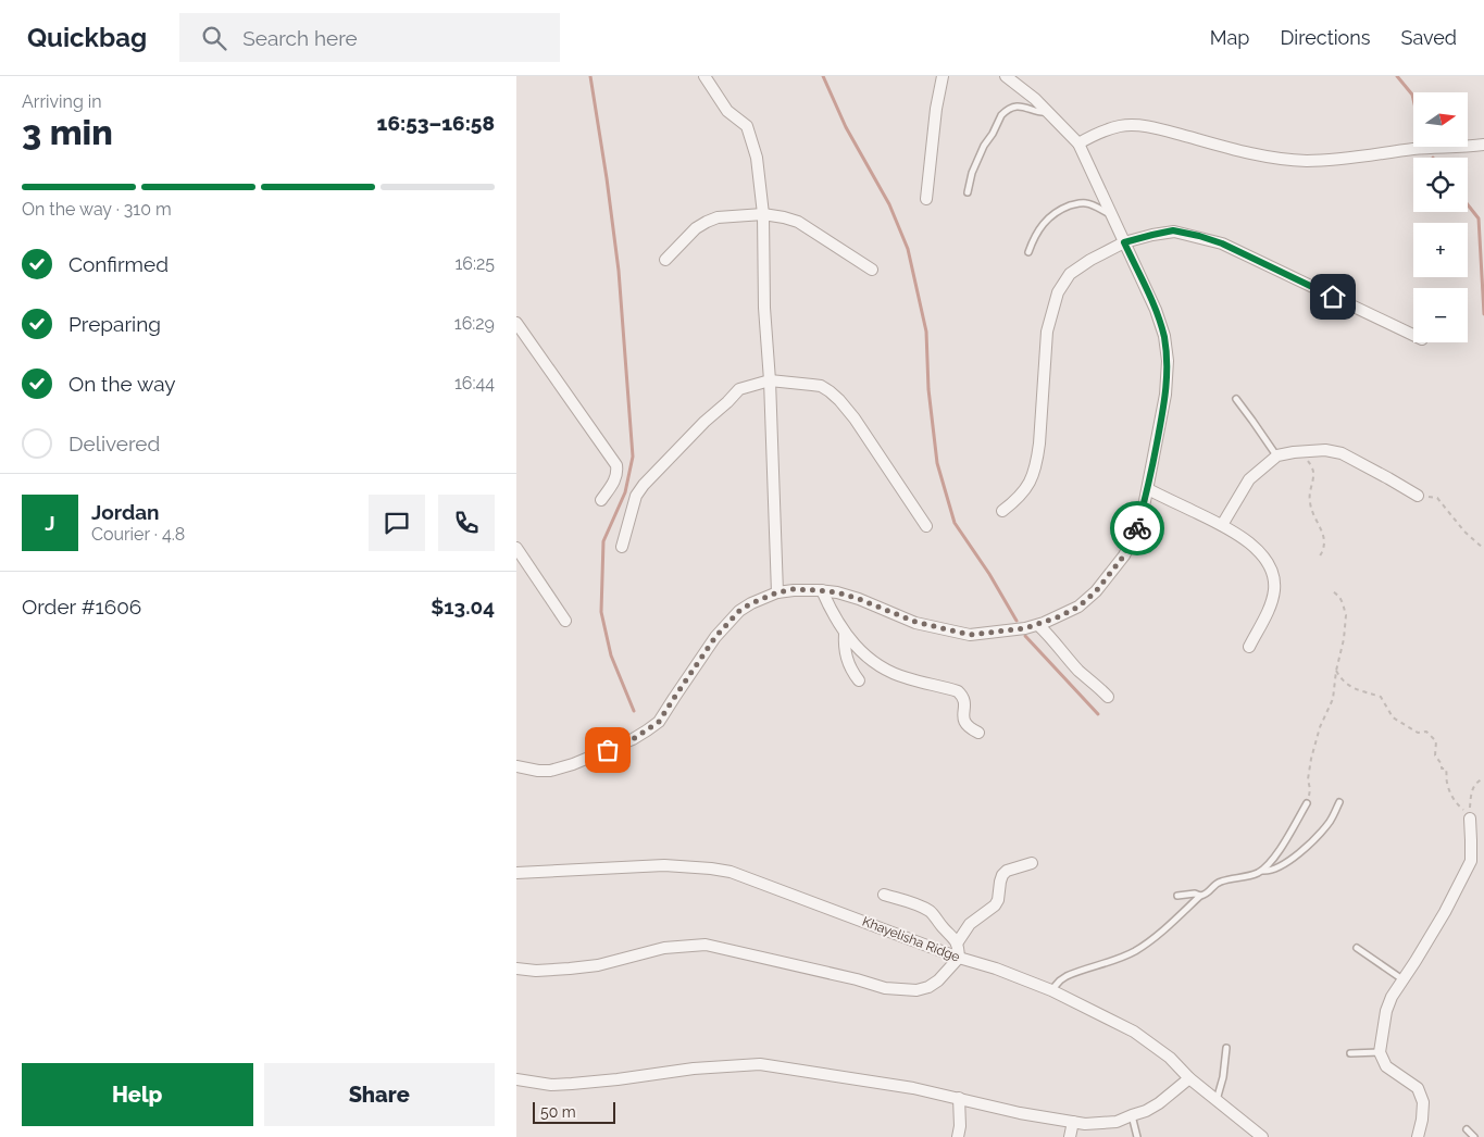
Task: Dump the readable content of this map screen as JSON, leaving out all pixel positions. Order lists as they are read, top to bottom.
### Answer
{
  "streets": {
    "street": ["Khayelisha Ridge"]
  },
  "scale_bar": "50 m",
  "north": "right",
  "page": {
    "header": "Quickbag",
    "search": "Search here",
    "nav": ["Map", "Directions", "Saved"],
    "heading": ["3 min", "Arriving in", "16:53–16:58"],
    "panel": [
      "Jordan",
      "Courier · 4.8",
      "Order #1606",
      "$13.04"
    ],
    "map_buttons": ["+", "−"],
    "bar": "On the way · 310 m",
    "list": [
      ["Confirmed", "16:25"],
      ["Preparing", "16:29"],
      ["On the way", "16:44"],
      "Delivered"
    ],
    "round": "J",
    "buttons": ["Help", "Share"],
    "scale": "50 m"
  }
}
